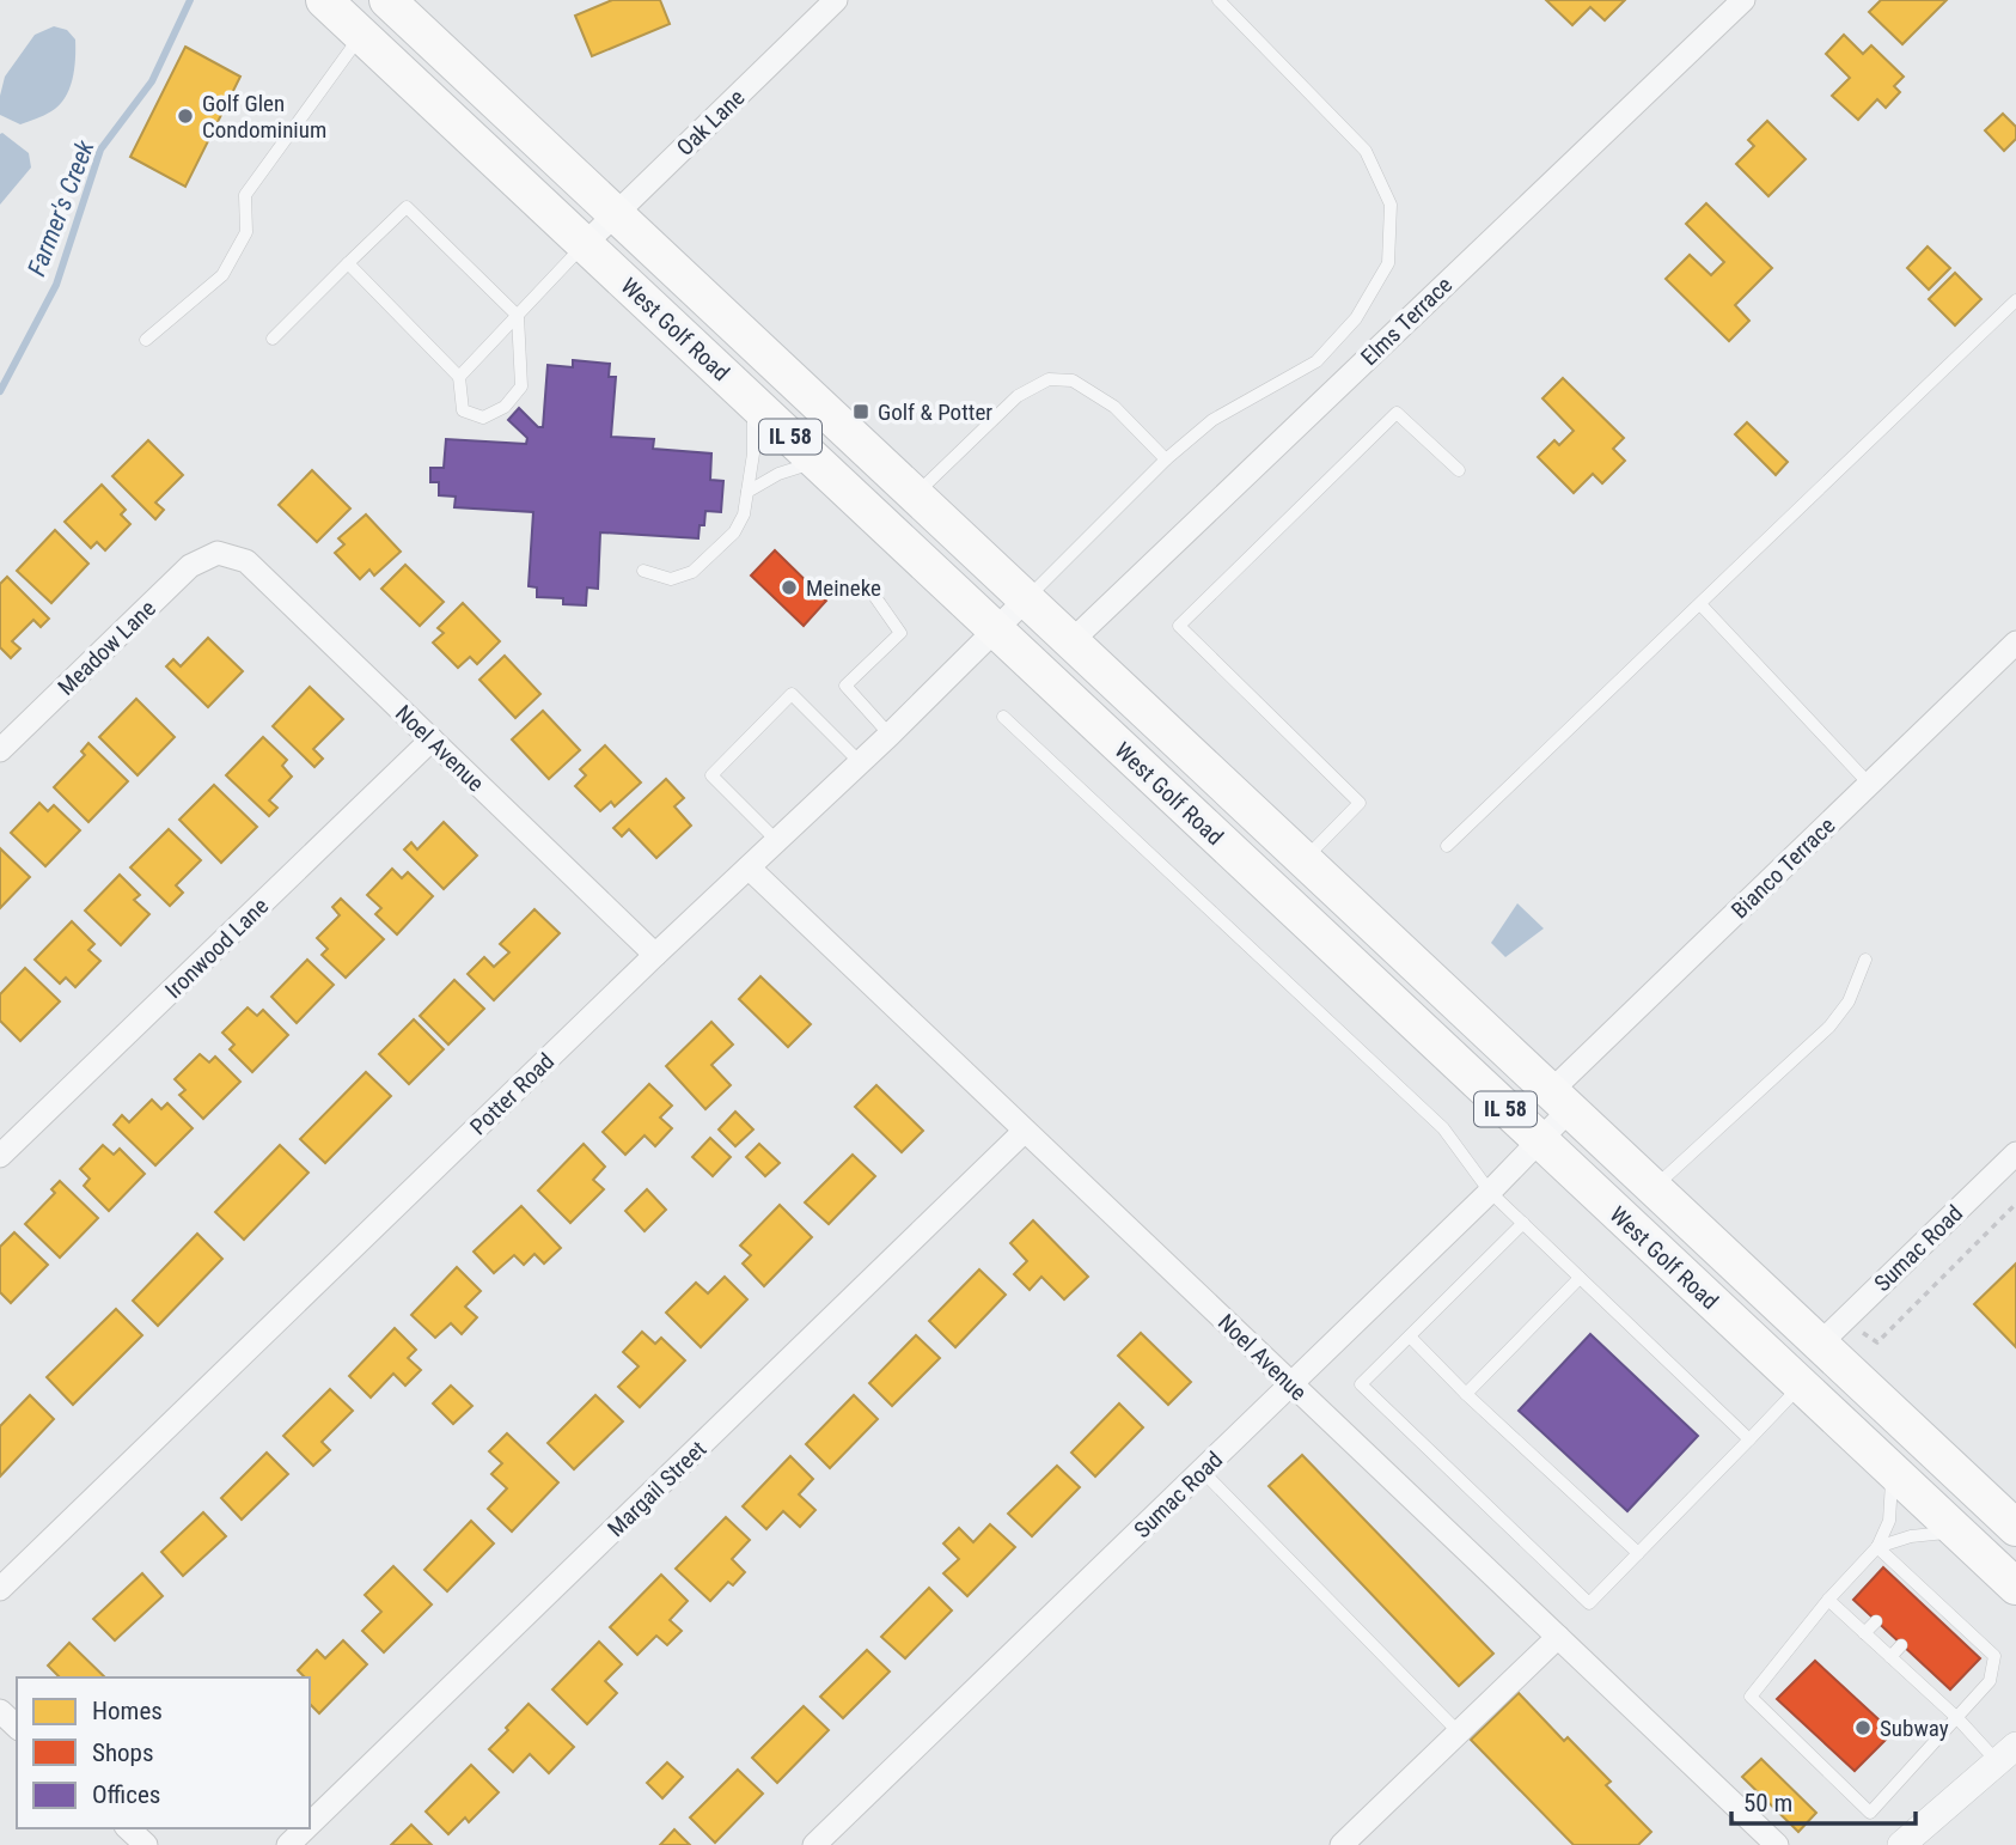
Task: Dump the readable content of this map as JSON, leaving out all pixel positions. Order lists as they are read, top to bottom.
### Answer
{
  "streets": {
    "main road": ["West Golf Road", "IL 58"],
    "street": [
      "Oak Lane",
      "Elms Terrace",
      "Meadow Lane",
      "Noel Avenue",
      "Bianco Terrace",
      "Ironwood Lane",
      "Potter Road",
      "Sumac Road",
      "Margail Street"
    ]
  },
  "crossings": [
    ["Oak Lane", "West Golf Road"],
    ["Elms Terrace", "West Golf Road"],
    ["West Golf Road", "Bianco Terrace"],
    ["West Golf Road", "Potter Road"],
    ["West Golf Road", "Sumac Road"],
    ["Meadow Lane", "Noel Avenue"],
    ["Noel Avenue", "Ironwood Lane"],
    ["Noel Avenue", "Potter Road"],
    ["Noel Avenue", "Sumac Road"],
    ["Noel Avenue", "Margail Street"],
    ["Bianco Terrace", "Sumac Road"]
  ],
  "water": ["Farmer's Creek"],
  "places": {
    "other": ["Golf Glen Condominium", "Meineke", "Subway"],
    "transit": ["Golf & Potter"]
  },
  "legend": ["Homes", "Shops", "Offices"],
  "scale_bar": "50 m"
}
